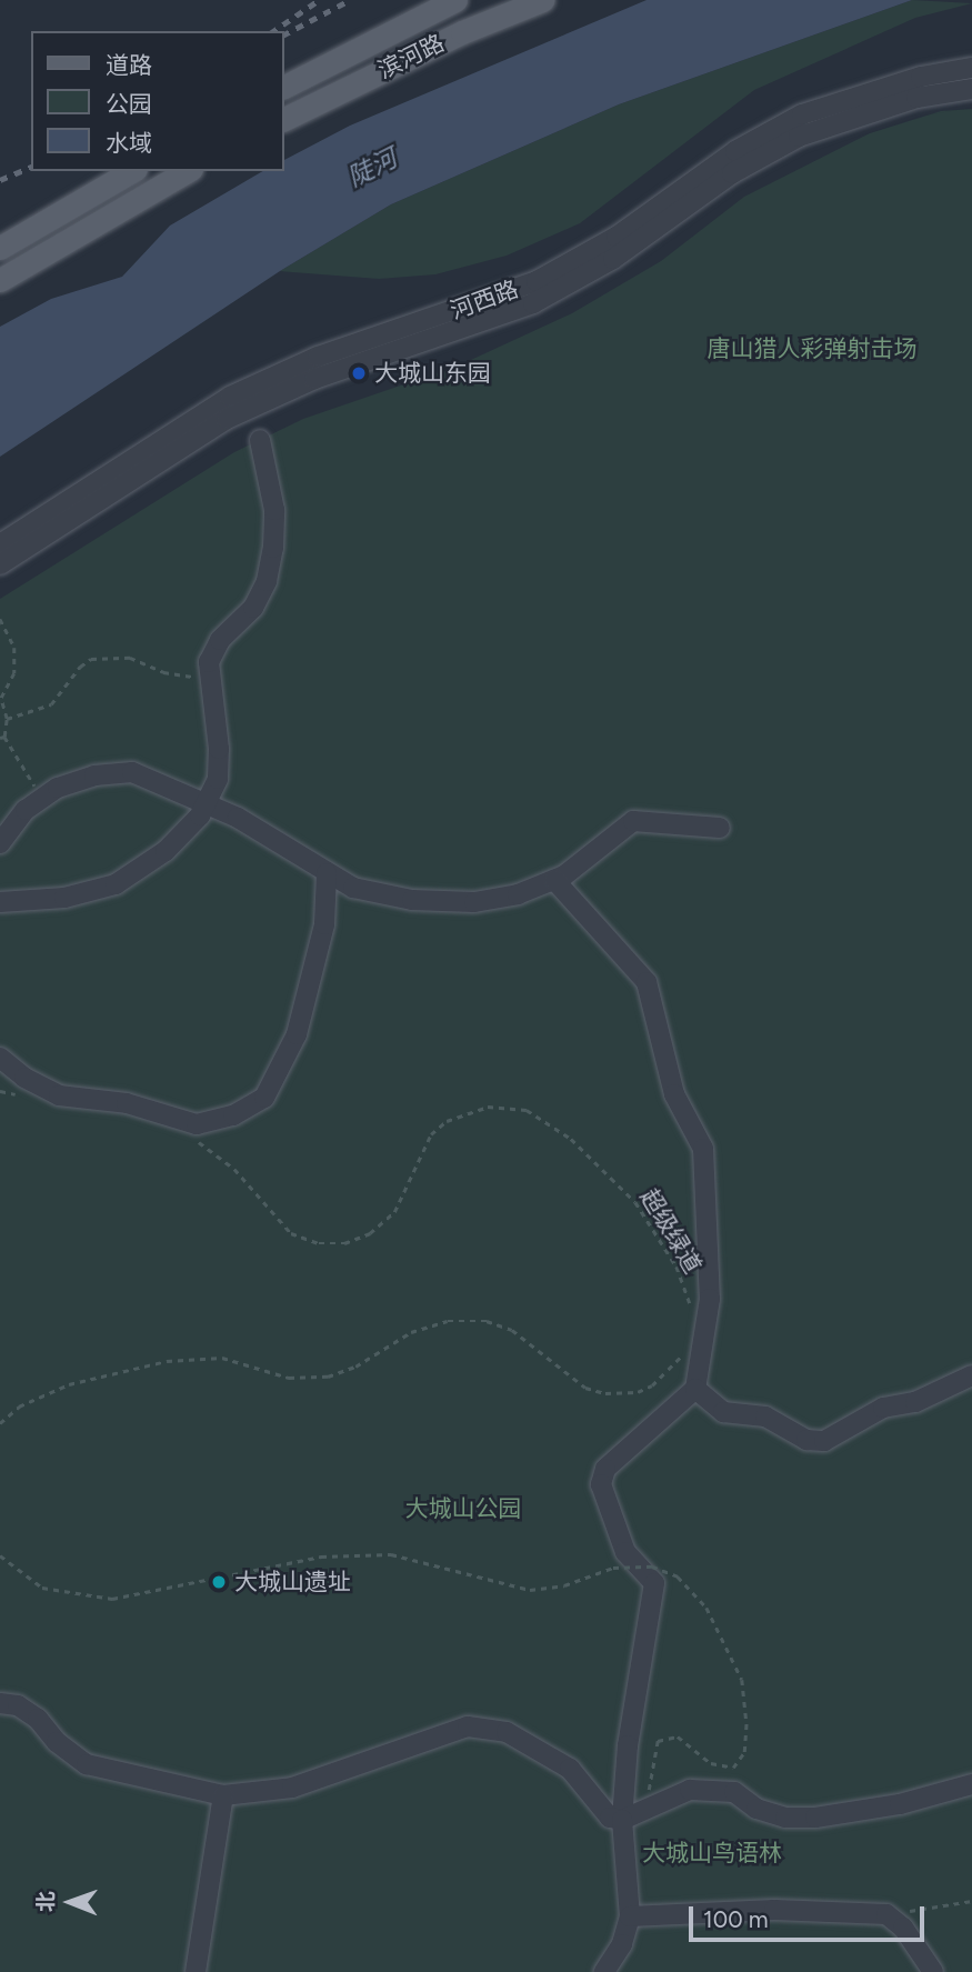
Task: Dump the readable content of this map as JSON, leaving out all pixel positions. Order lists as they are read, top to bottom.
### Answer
{
  "streets": {
    "main road": ["滨河路"],
    "street": ["河西路"],
    "path": ["超级绿道"]
  },
  "water": ["陡河"],
  "parks": ["唐山猎人彩弹射击场", "大城山公园", "大城山鸟语林"],
  "places": ["大城山东园", "大城山遗址"],
  "legend": ["道路", "公园", "水域"],
  "scale_bar": "100 m",
  "north": "left"
}
